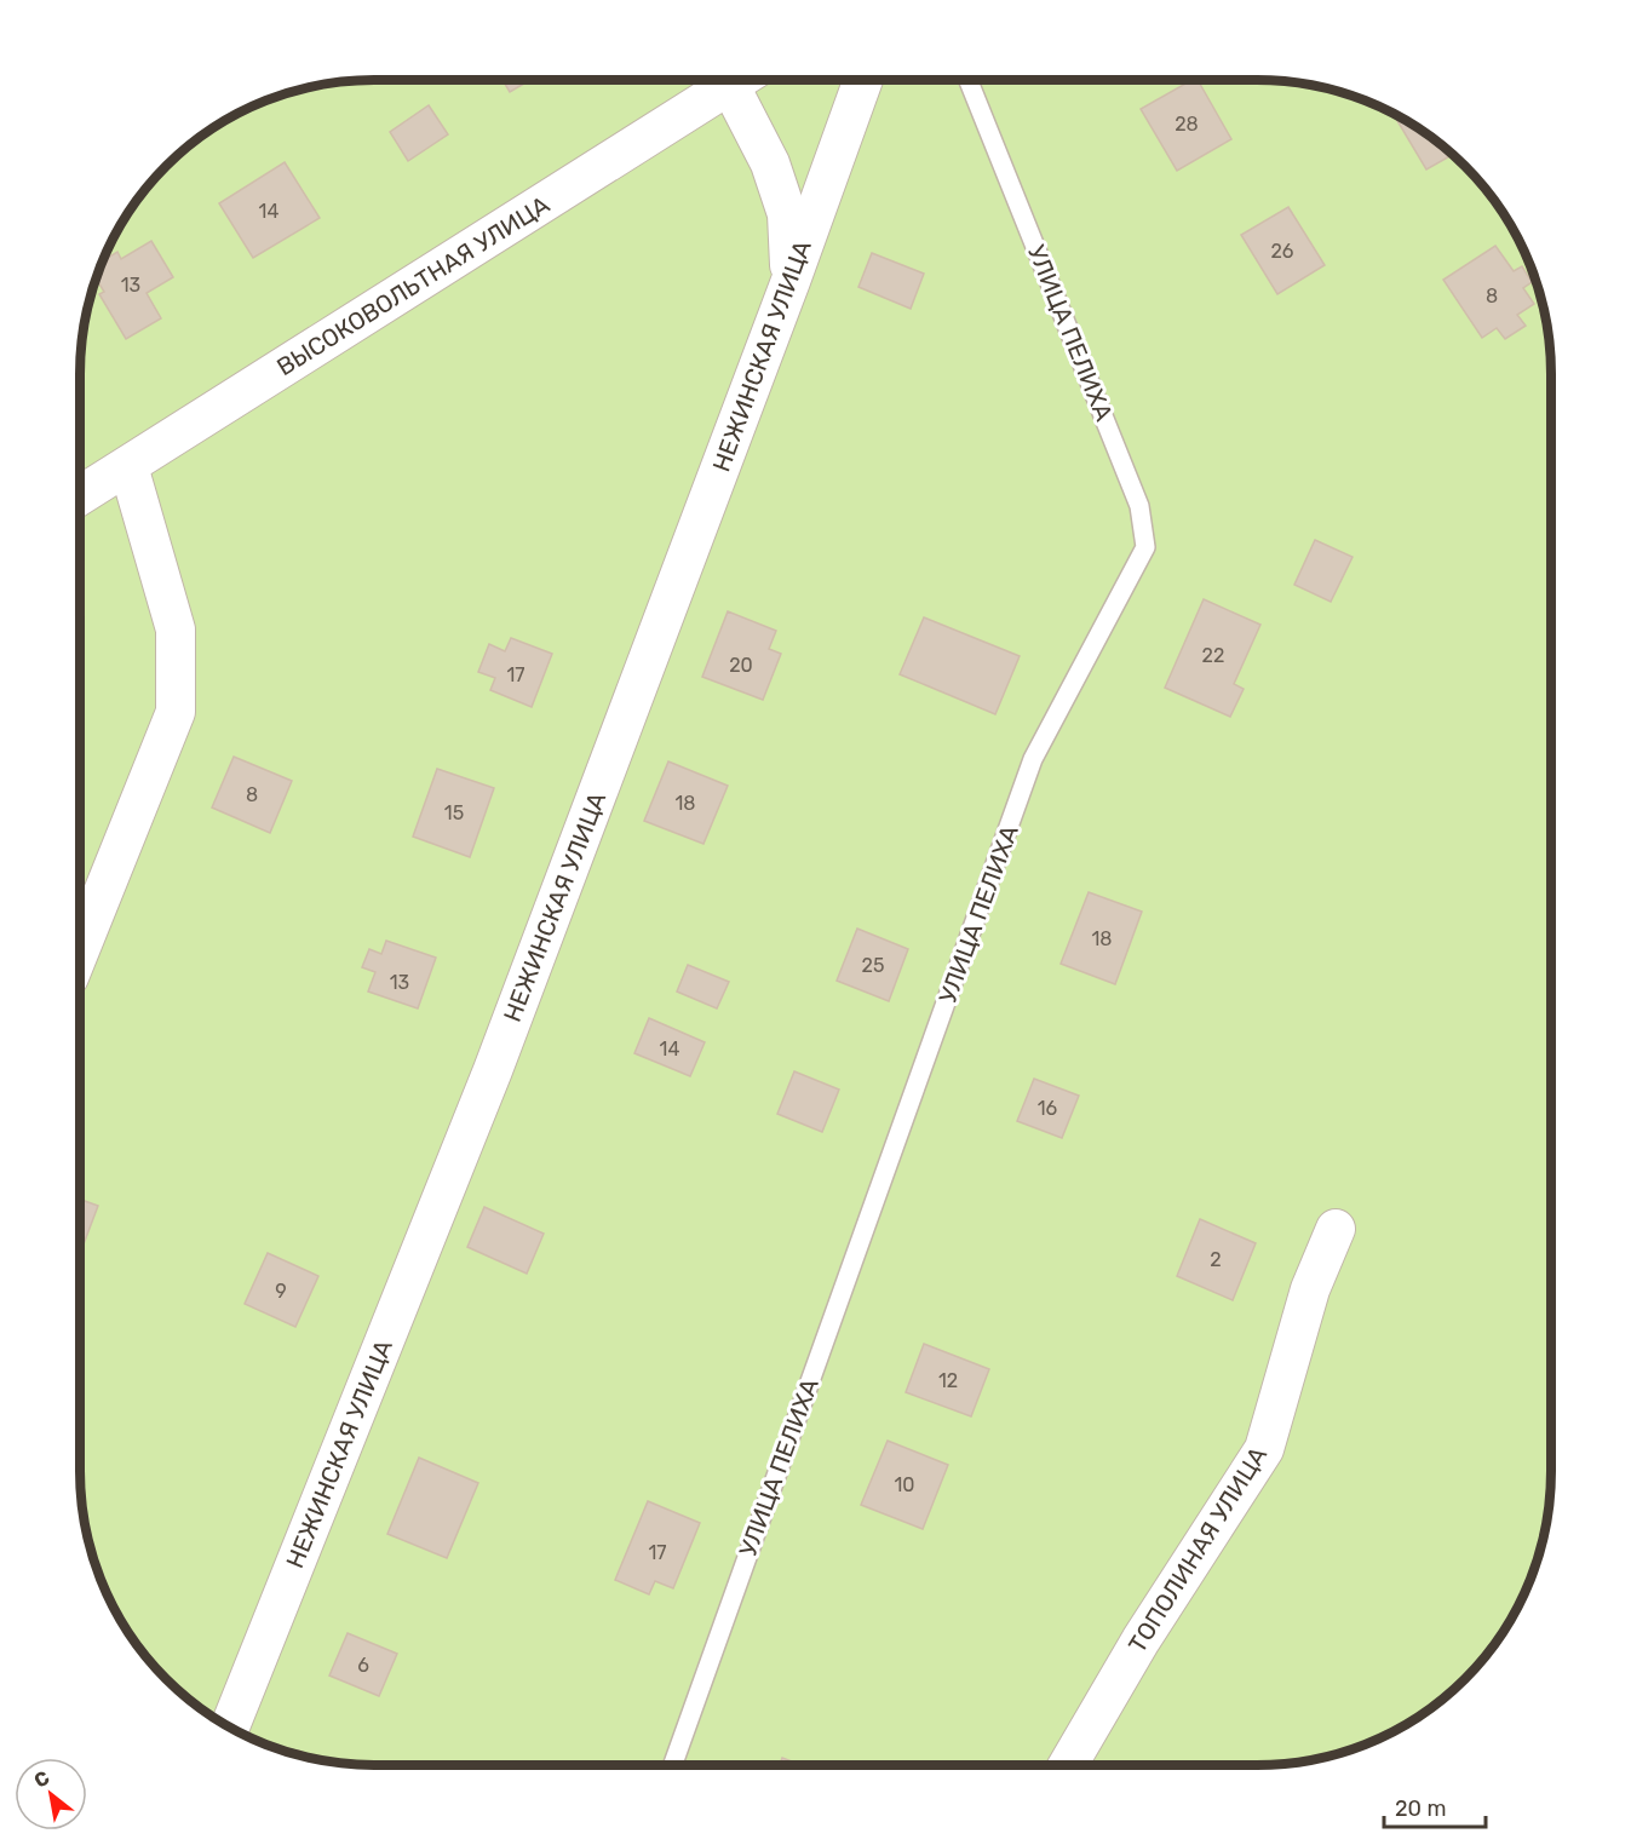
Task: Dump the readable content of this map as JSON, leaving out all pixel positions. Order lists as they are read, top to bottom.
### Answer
{
  "streets": {
    "street": ["ВЫСОКОВОЛЬТНАЯ УЛИЦА", "НЕЖИНСКАЯ УЛИЦА", "ТОПОЛИНАЯ УЛИЦА"],
    "lane": ["УЛИЦА ПЕЛИХА"]
  },
  "house_numbers": [
    "28",
    "14",
    "26",
    "13",
    "8",
    "22",
    "20",
    "17",
    "8",
    "18",
    "15",
    "18",
    "25",
    "13",
    "14",
    "16",
    "2",
    "9",
    "12",
    "10",
    "17",
    "6"
  ],
  "scale_bar": "20 m",
  "north": "top left"
}
